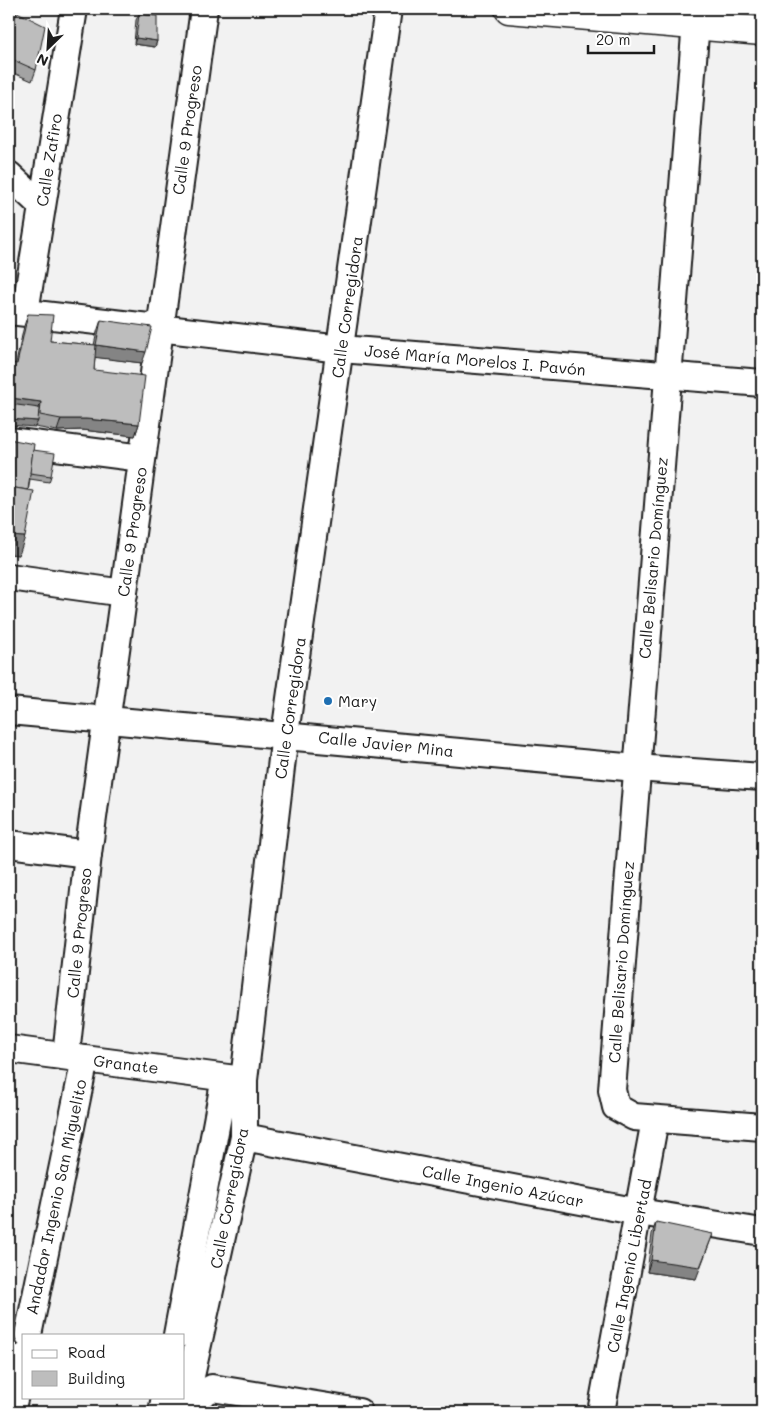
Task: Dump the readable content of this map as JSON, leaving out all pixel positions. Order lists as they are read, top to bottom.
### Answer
{
  "streets": {
    "street": [
      "Calle 9 Progreso",
      "Calle Zafiro",
      "Calle Corregidora",
      "José María Morelos I. Pavón",
      "Calle Belisario Domínguez",
      "Calle Javier Mina",
      "Granate",
      "Calle Ingenio Azúcar",
      "Andador Ingenio San Miguelito",
      "Calle Ingenio Libertad"
    ]
  },
  "crossings": [
    ["Calle 9 Progreso", "José María Morelos I. Pavón"],
    ["Calle 9 Progreso", "Calle Javier Mina"],
    ["Calle 9 Progreso", "Granate"],
    ["Calle 9 Progreso", "Andador Ingenio San Miguelito"],
    ["Calle Zafiro", "José María Morelos I. Pavón"],
    ["Calle Corregidora", "José María Morelos I. Pavón"],
    ["Calle Corregidora", "Calle Javier Mina"],
    ["Calle Corregidora", "Granate"],
    ["Calle Corregidora", "Calle Ingenio Azúcar"],
    ["José María Morelos I. Pavón", "Calle Belisario Domínguez"],
    ["Calle Belisario Domínguez", "Calle Javier Mina"],
    ["Calle Belisario Domínguez", "Calle Ingenio Libertad"],
    ["Granate", "Andador Ingenio San Miguelito"],
    ["Calle Ingenio Azúcar", "Calle Ingenio Libertad"]
  ],
  "places": ["Mary"],
  "legend": ["Road", "Building"],
  "scale_bar": "20 m",
  "north": "bottom left"
}
